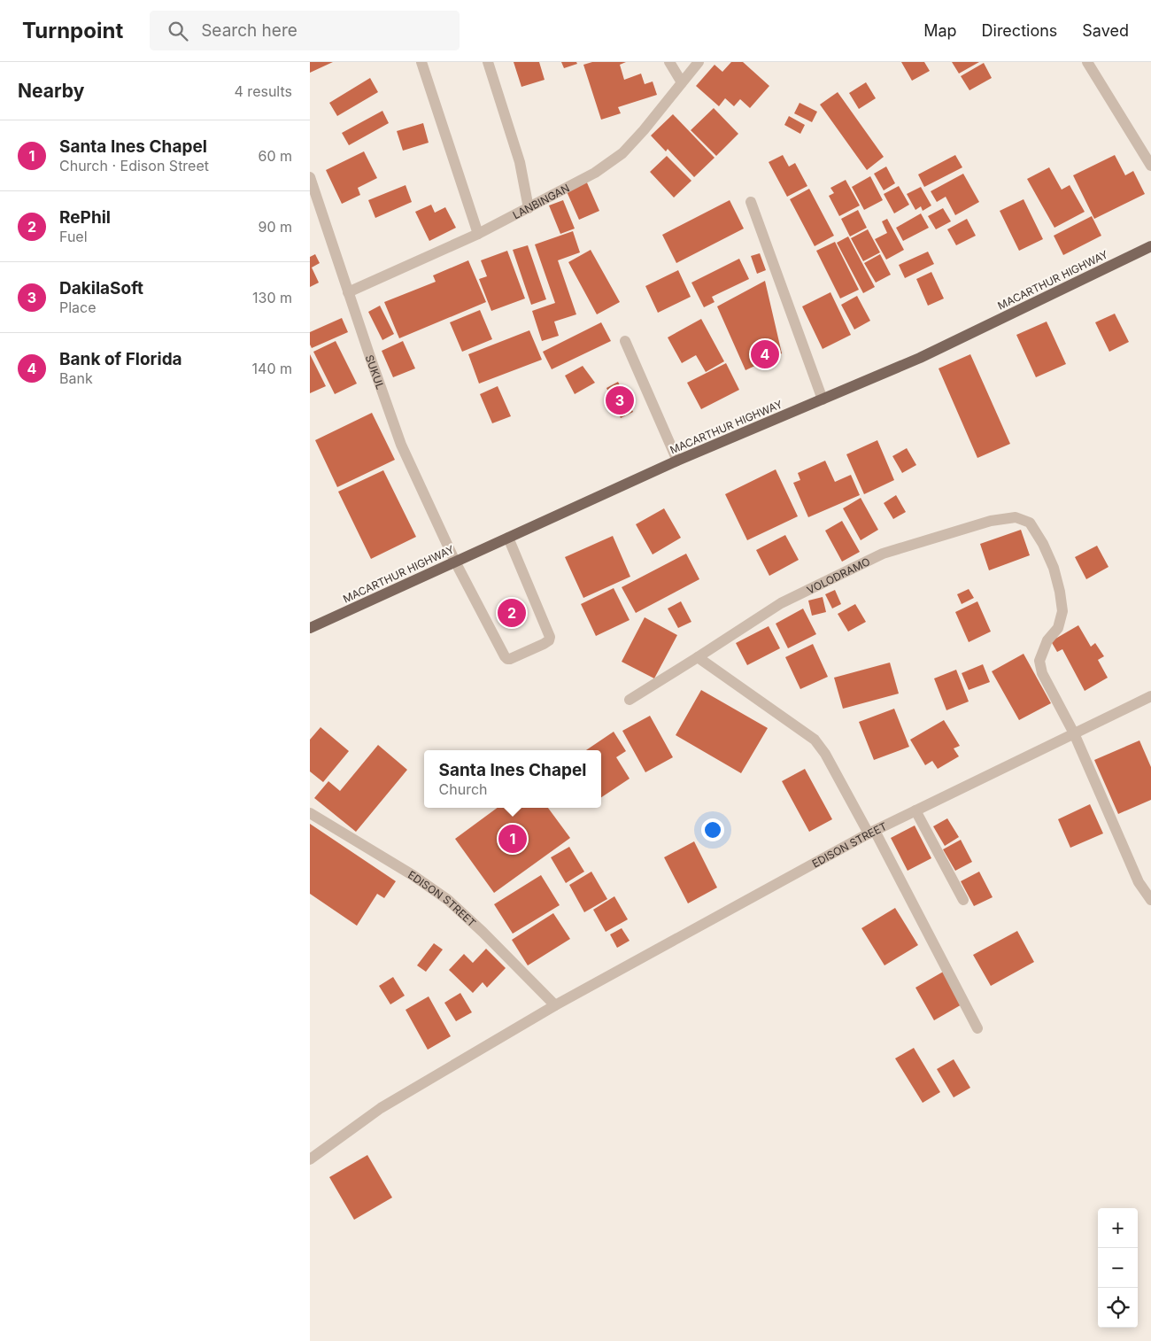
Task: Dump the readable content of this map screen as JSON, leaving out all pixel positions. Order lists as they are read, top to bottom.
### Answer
{
  "streets": {
    "main road": ["MACARTHUR HIGHWAY"],
    "street": [
      "LANBINGAN",
      "SUKUL",
      "VOLODRAMO",
      "EDISON STREET"
    ]
  },
  "crossings": [
    ["LANBINGAN", "SUKUL"],
    ["MACARTHUR HIGHWAY", "SUKUL"],
    ["VOLODRAMO", "EDISON STREET"]
  ],
  "page": {
    "header": "Turnpoint",
    "search": "Search here",
    "nav": ["Map", "Directions", "Saved"],
    "heading": ["Nearby", "4 results"],
    "list": [
      {
        "mark": "1",
        "name": "Santa Ines Chapel",
        "note": "Church · Edison Street",
        "value": "60 m"
      },
      {
        "mark": "2",
        "name": "RePhil",
        "note": "Fuel",
        "value": "90 m"
      },
      {
        "mark": "3",
        "name": "DakilaSoft",
        "note": "Place",
        "value": "130 m"
      },
      {
        "mark": "4",
        "name": "Bank of Florida",
        "note": "Bank",
        "value": "140 m"
      }
    ],
    "pins": [
      "4",
      "3",
      "2",
      "1"
    ],
    "popup": ["Santa Ines Chapel", "Church"],
    "map_buttons": ["+", "−"]
  }
}
